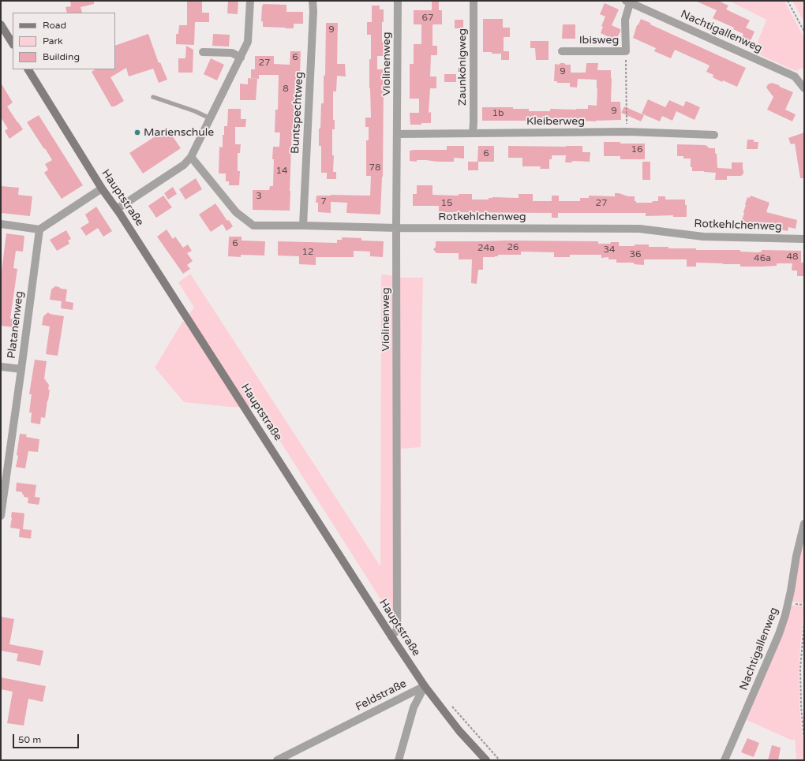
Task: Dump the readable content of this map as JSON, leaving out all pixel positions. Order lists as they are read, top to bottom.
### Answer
{
  "streets": {
    "street": [
      "Nachtigallenweg",
      "Ibisweg",
      "Violinenweg",
      "Zaunkönigweg",
      "Buntspechtweg",
      "Kleiberweg",
      "Hauptstraße",
      "Rotkehlchenweg",
      "Platanenweg",
      "Feldstraße"
    ]
  },
  "crossings": [
    ["Nachtigallenweg", "Ibisweg"],
    ["Violinenweg", "Kleiberweg"],
    ["Violinenweg", "Hauptstraße"],
    ["Violinenweg", "Rotkehlchenweg"],
    ["Zaunkönigweg", "Kleiberweg"],
    ["Buntspechtweg", "Rotkehlchenweg"],
    ["Hauptstraße", "Feldstraße"]
  ],
  "places": ["Marienschule"],
  "house_numbers": [
    "67",
    "9",
    "6",
    "27",
    "9",
    "8",
    "9",
    "1b",
    "16",
    "6",
    "78",
    "14",
    "3",
    "7",
    "15",
    "27",
    "6",
    "26",
    "24a",
    "34",
    "12",
    "36",
    "48",
    "46a"
  ],
  "legend": ["Road", "Park", "Building"],
  "scale_bar": "50 m"
}
